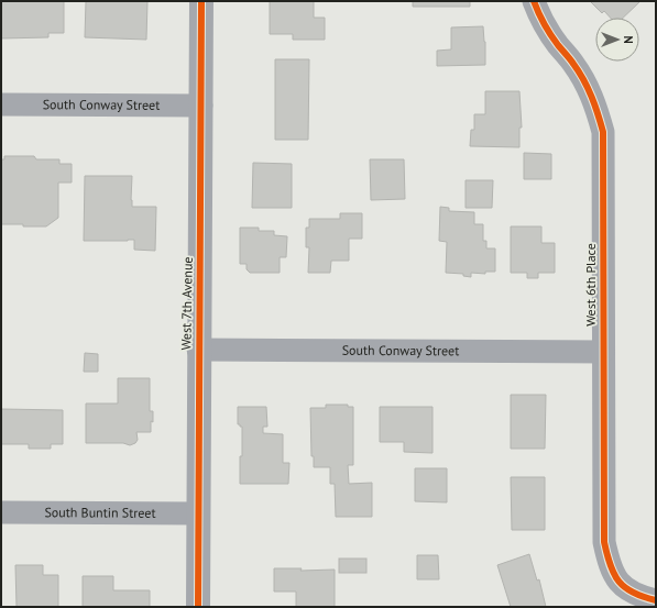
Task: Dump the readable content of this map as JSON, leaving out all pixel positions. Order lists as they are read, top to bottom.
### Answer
{
  "streets": {
    "street": [
      "South Conway Street",
      "West 6th Place",
      "West 7th Avenue",
      "South Buntin Street"
    ]
  },
  "crossings": [
    ["South Conway Street", "West 6th Place"],
    ["South Conway Street", "West 7th Avenue"],
    ["West 7th Avenue", "South Buntin Street"]
  ],
  "north": "right"
}
